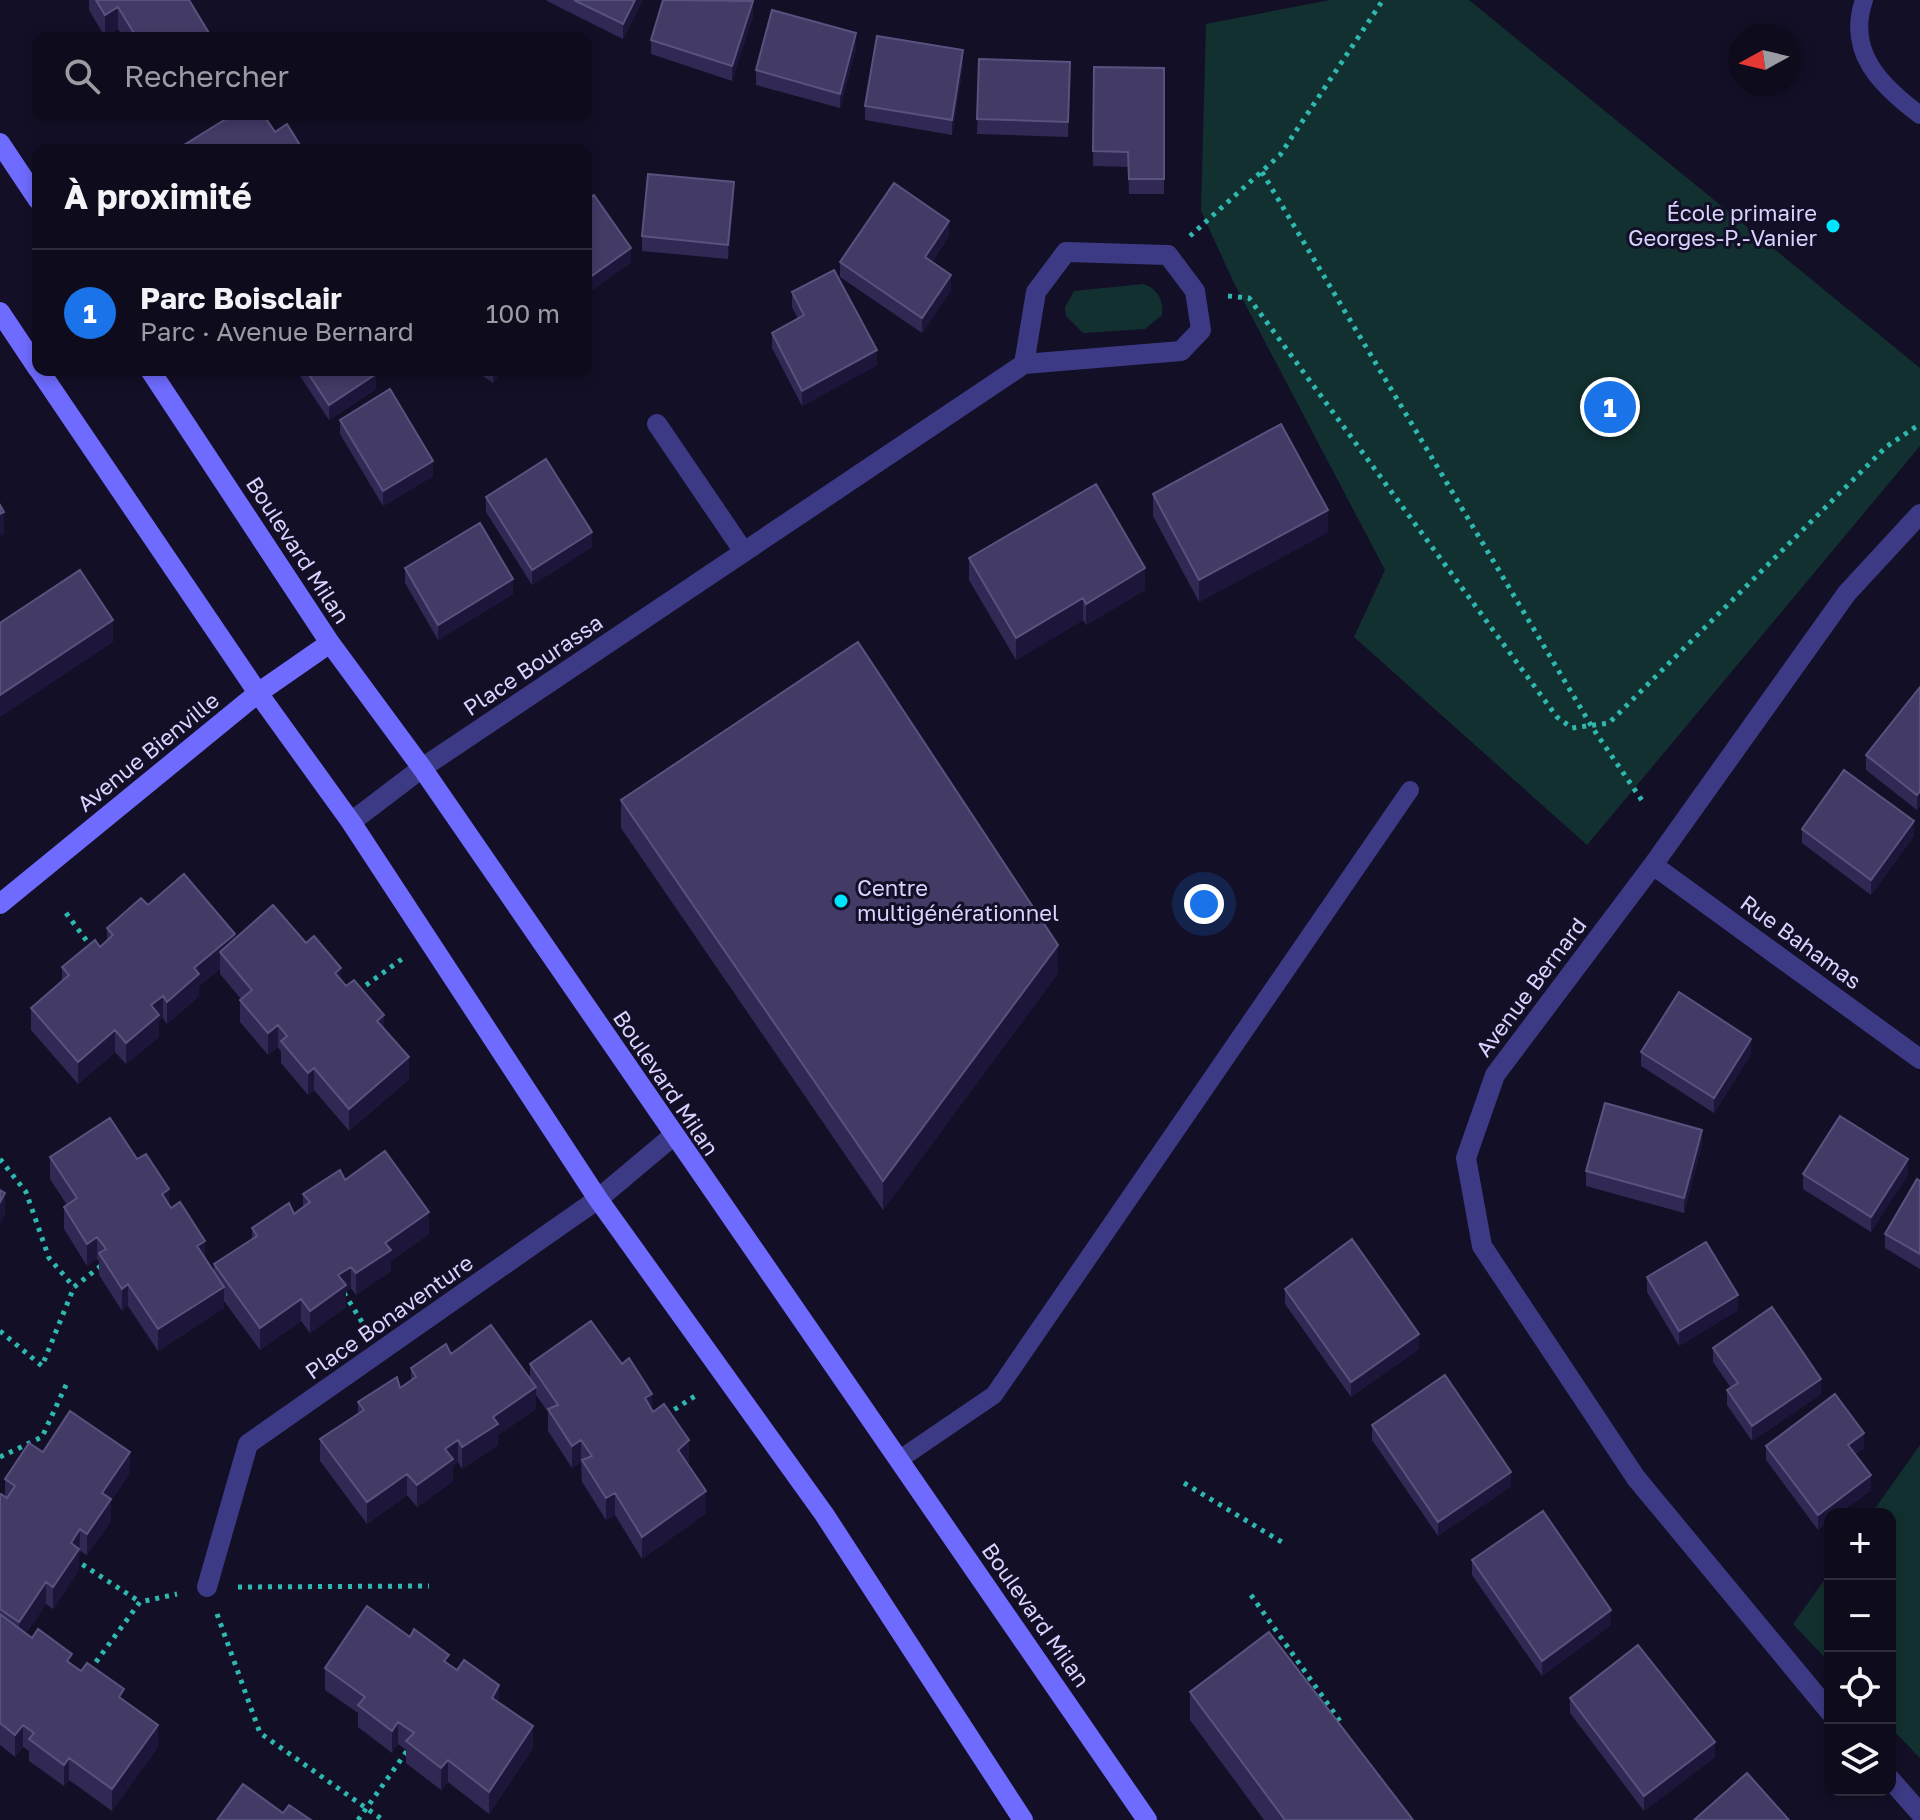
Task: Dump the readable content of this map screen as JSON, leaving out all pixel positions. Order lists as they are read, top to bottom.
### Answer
{
  "streets": {
    "main road": ["Boulevard Milan", "Avenue Bienville"],
    "street": [
      "Place Bourassa",
      "Rue Bahamas",
      "Avenue Bernard",
      "Place Bonaventure"
    ]
  },
  "crossings": [
    ["Boulevard Milan", "Place Bourassa"],
    ["Boulevard Milan", "Avenue Bienville"],
    ["Boulevard Milan", "Place Bonaventure"],
    ["Rue Bahamas", "Avenue Bernard"]
  ],
  "places": ["École primaire Georges-P.-Vanier", "Centre multigénérationnel"],
  "north": "left",
  "page": {
    "search": "Rechercher",
    "heading": "À proximité",
    "list": [
      {
        "mark": "1",
        "name": "Parc Boisclair",
        "note": "Parc · Avenue Bernard",
        "value": "100 m"
      }
    ],
    "pins": "1",
    "map_buttons": ["+", "−"]
  }
}
